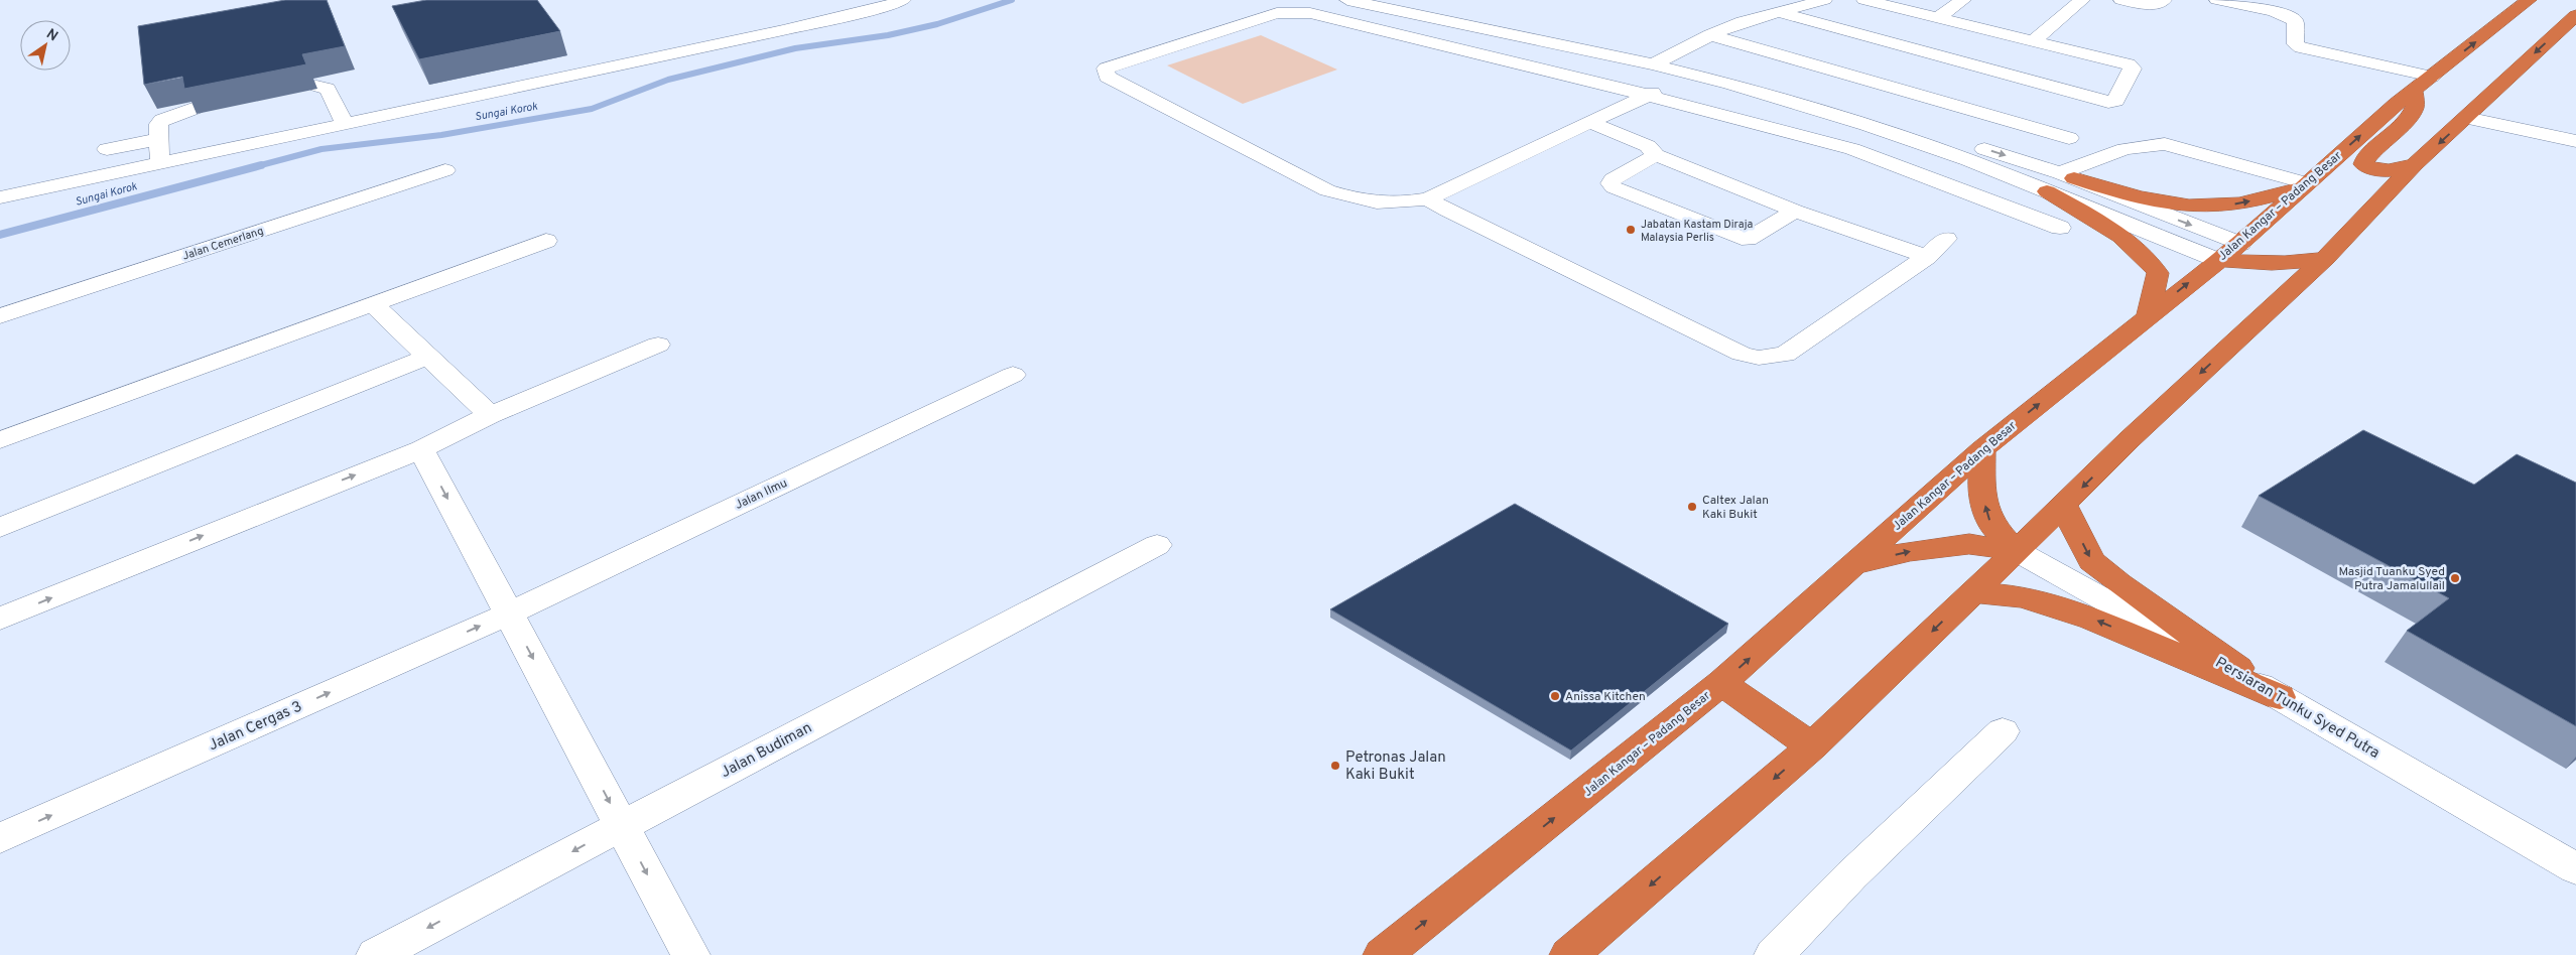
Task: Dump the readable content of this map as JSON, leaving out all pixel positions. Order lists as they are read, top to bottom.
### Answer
{
  "streets": {
    "highway": ["Jalan Kangar – Padang Besar"],
    "street": [
      "Jalan Cemerlang",
      "Jalan Ilmu",
      "Persiaran Tunku Syed Putra",
      "Jalan Cergas 3",
      "Jalan Budiman"
    ]
  },
  "crossings": [
    ["Jalan Ilmu", "Jalan Cergas 3"]
  ],
  "water": ["Sungai Korok"],
  "places": [
    "Jabatan Kastam Diraja Malaysia Perlis",
    "Caltex Jalan Kaki Bukit",
    "Masjid Tuanku Syed Putra Jamalullail",
    "Anissa Kitchen",
    "Petronas Jalan Kaki Bukit"
  ],
  "north": "top right"
}
